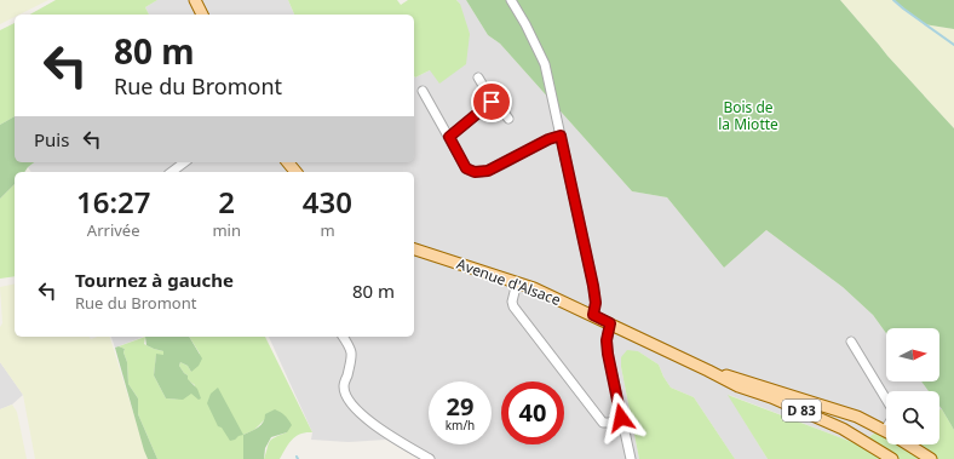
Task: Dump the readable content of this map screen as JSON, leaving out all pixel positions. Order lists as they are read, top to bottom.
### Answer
{
  "streets": {
    "main road": ["Avenue d'Alsace", "D 83"]
  },
  "parks": ["Bois de la Miotte"],
  "north": "right",
  "page": {
    "turn": ["80 m", "Rue du Bromont"],
    "then": "Puis",
    "eta": [
      "16:27",
      "Arrivée",
      "2",
      "min",
      "430",
      "m"
    ],
    "list": [
      {
        "name": "Tournez à gauche",
        "note": "Rue du Bromont",
        "value": "80 m"
      }
    ],
    "speed": "29 km/h",
    "limit": "40"
  }
}
